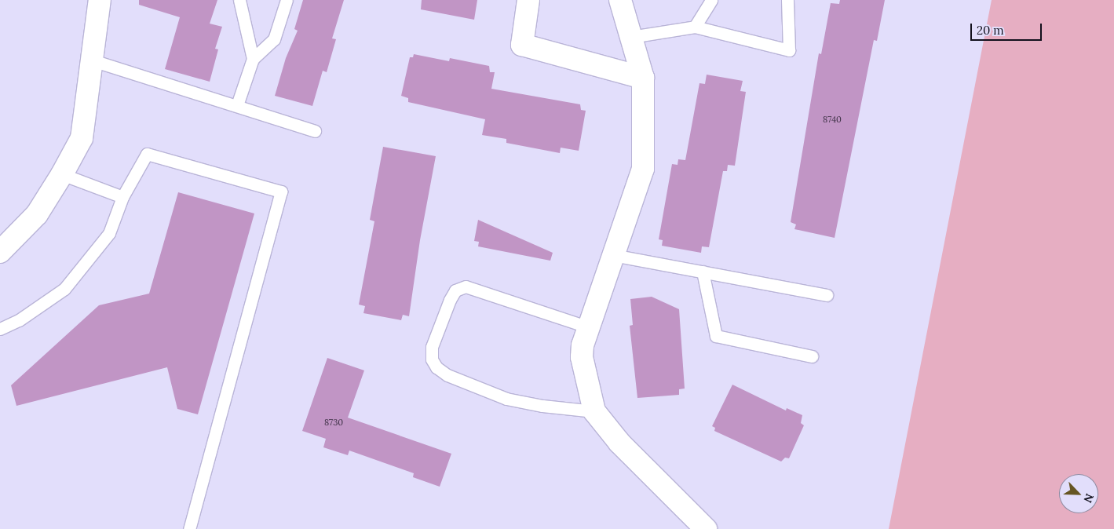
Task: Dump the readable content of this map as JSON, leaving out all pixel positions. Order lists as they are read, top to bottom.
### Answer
{
  "house_numbers": ["8740", "8730"],
  "scale_bar": "20 m",
  "north": "bottom right"
}
